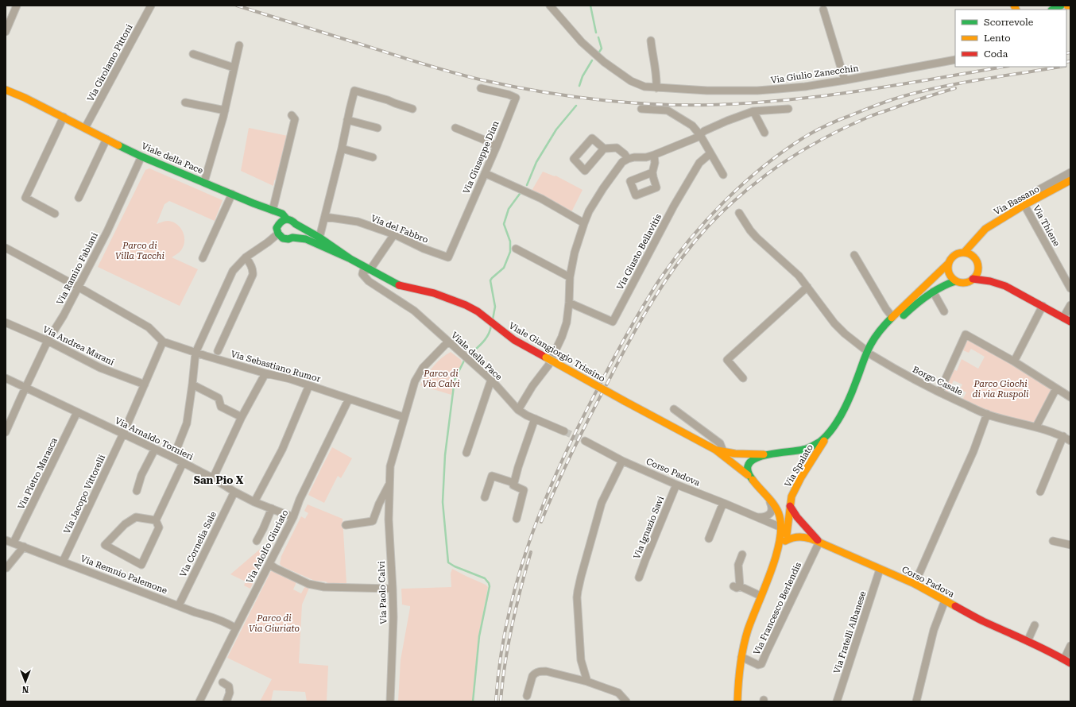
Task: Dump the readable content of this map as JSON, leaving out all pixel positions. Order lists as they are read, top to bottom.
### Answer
{
  "streets": {
    "main road": [
      "Viale della Pace",
      "Via Bassano",
      "Viale Giangiorgio Trissino",
      "Via Spalato",
      "Corso Padova"
    ],
    "street": [
      "Via Girolamo Pittoni",
      "Via Giulio Zanecchin",
      "Via Giuseppe Dian",
      "Via Thiene",
      "Via del Fabbro",
      "Via Giusto Bellavitis",
      "Via Ramiro Fabiani",
      "Via Andrea Marani",
      "Via Sebastiano Rumor",
      "Borgo Casale",
      "Via Arnaldo Tornieri",
      "Via Pietro Marasca",
      "Via Jacopo Vittorelli",
      "Via Ignazio Savi",
      "Via Cornelia Sale",
      "Via Adolfo Giuriato",
      "Via Remnio Palemone",
      "Via Paolo Calvi",
      "Via Francesco Berlendis",
      "Via Fratelli Albanese"
    ]
  },
  "crossings": [
    ["Via Girolamo Pittoni", "Viale della Pace"],
    ["Via Giuseppe Dian", "Via del Fabbro"],
    ["Viale della Pace", "Via Ramiro Fabiani"],
    ["Viale della Pace", "Viale Giangiorgio Trissino"],
    ["Viale della Pace", "Via Paolo Calvi"],
    ["Via Bassano", "Via Thiene"],
    ["Via Bassano", "Viale Giangiorgio Trissino"],
    ["Via Ramiro Fabiani", "Via Andrea Marani"],
    ["Via Ramiro Fabiani", "Via Arnaldo Tornieri"],
    ["Via Andrea Marani", "Via Jacopo Vittorelli"],
    ["Viale Giangiorgio Trissino", "Borgo Casale"],
    ["Viale Giangiorgio Trissino", "Via Spalato"],
    ["Viale Giangiorgio Trissino", "Corso Padova"],
    ["Via Sebastiano Rumor", "Via Jacopo Vittorelli"],
    ["Via Sebastiano Rumor", "Via Adolfo Giuriato"],
    ["Via Sebastiano Rumor", "Via Paolo Calvi"],
    ["Via Arnaldo Tornieri", "Via Pietro Marasca"],
    ["Via Arnaldo Tornieri", "Via Jacopo Vittorelli"],
    ["Via Arnaldo Tornieri", "Via Cornelia Sale"],
    ["Via Arnaldo Tornieri", "Via Adolfo Giuriato"],
    ["Via Spalato", "Corso Padova"],
    ["Corso Padova", "Via Ignazio Savi"],
    ["Corso Padova", "Via Francesco Berlendis"],
    ["Corso Padova", "Via Fratelli Albanese"],
    ["Via Pietro Marasca", "Via Remnio Palemone"],
    ["Via Jacopo Vittorelli", "Via Remnio Palemone"],
    ["Via Cornelia Sale", "Via Remnio Palemone"],
    ["Via Adolfo Giuriato", "Via Remnio Palemone"]
  ],
  "districts": ["San Pio X"],
  "parks": [
    "Parco di Villa Tacchi",
    "Parco di Via Calvi",
    "Parco Giochi di via Ruspoli",
    "Parco di Via Giuriato"
  ],
  "legend": ["Scorrevole", "Lento", "Coda"],
  "north": "bottom"
}
